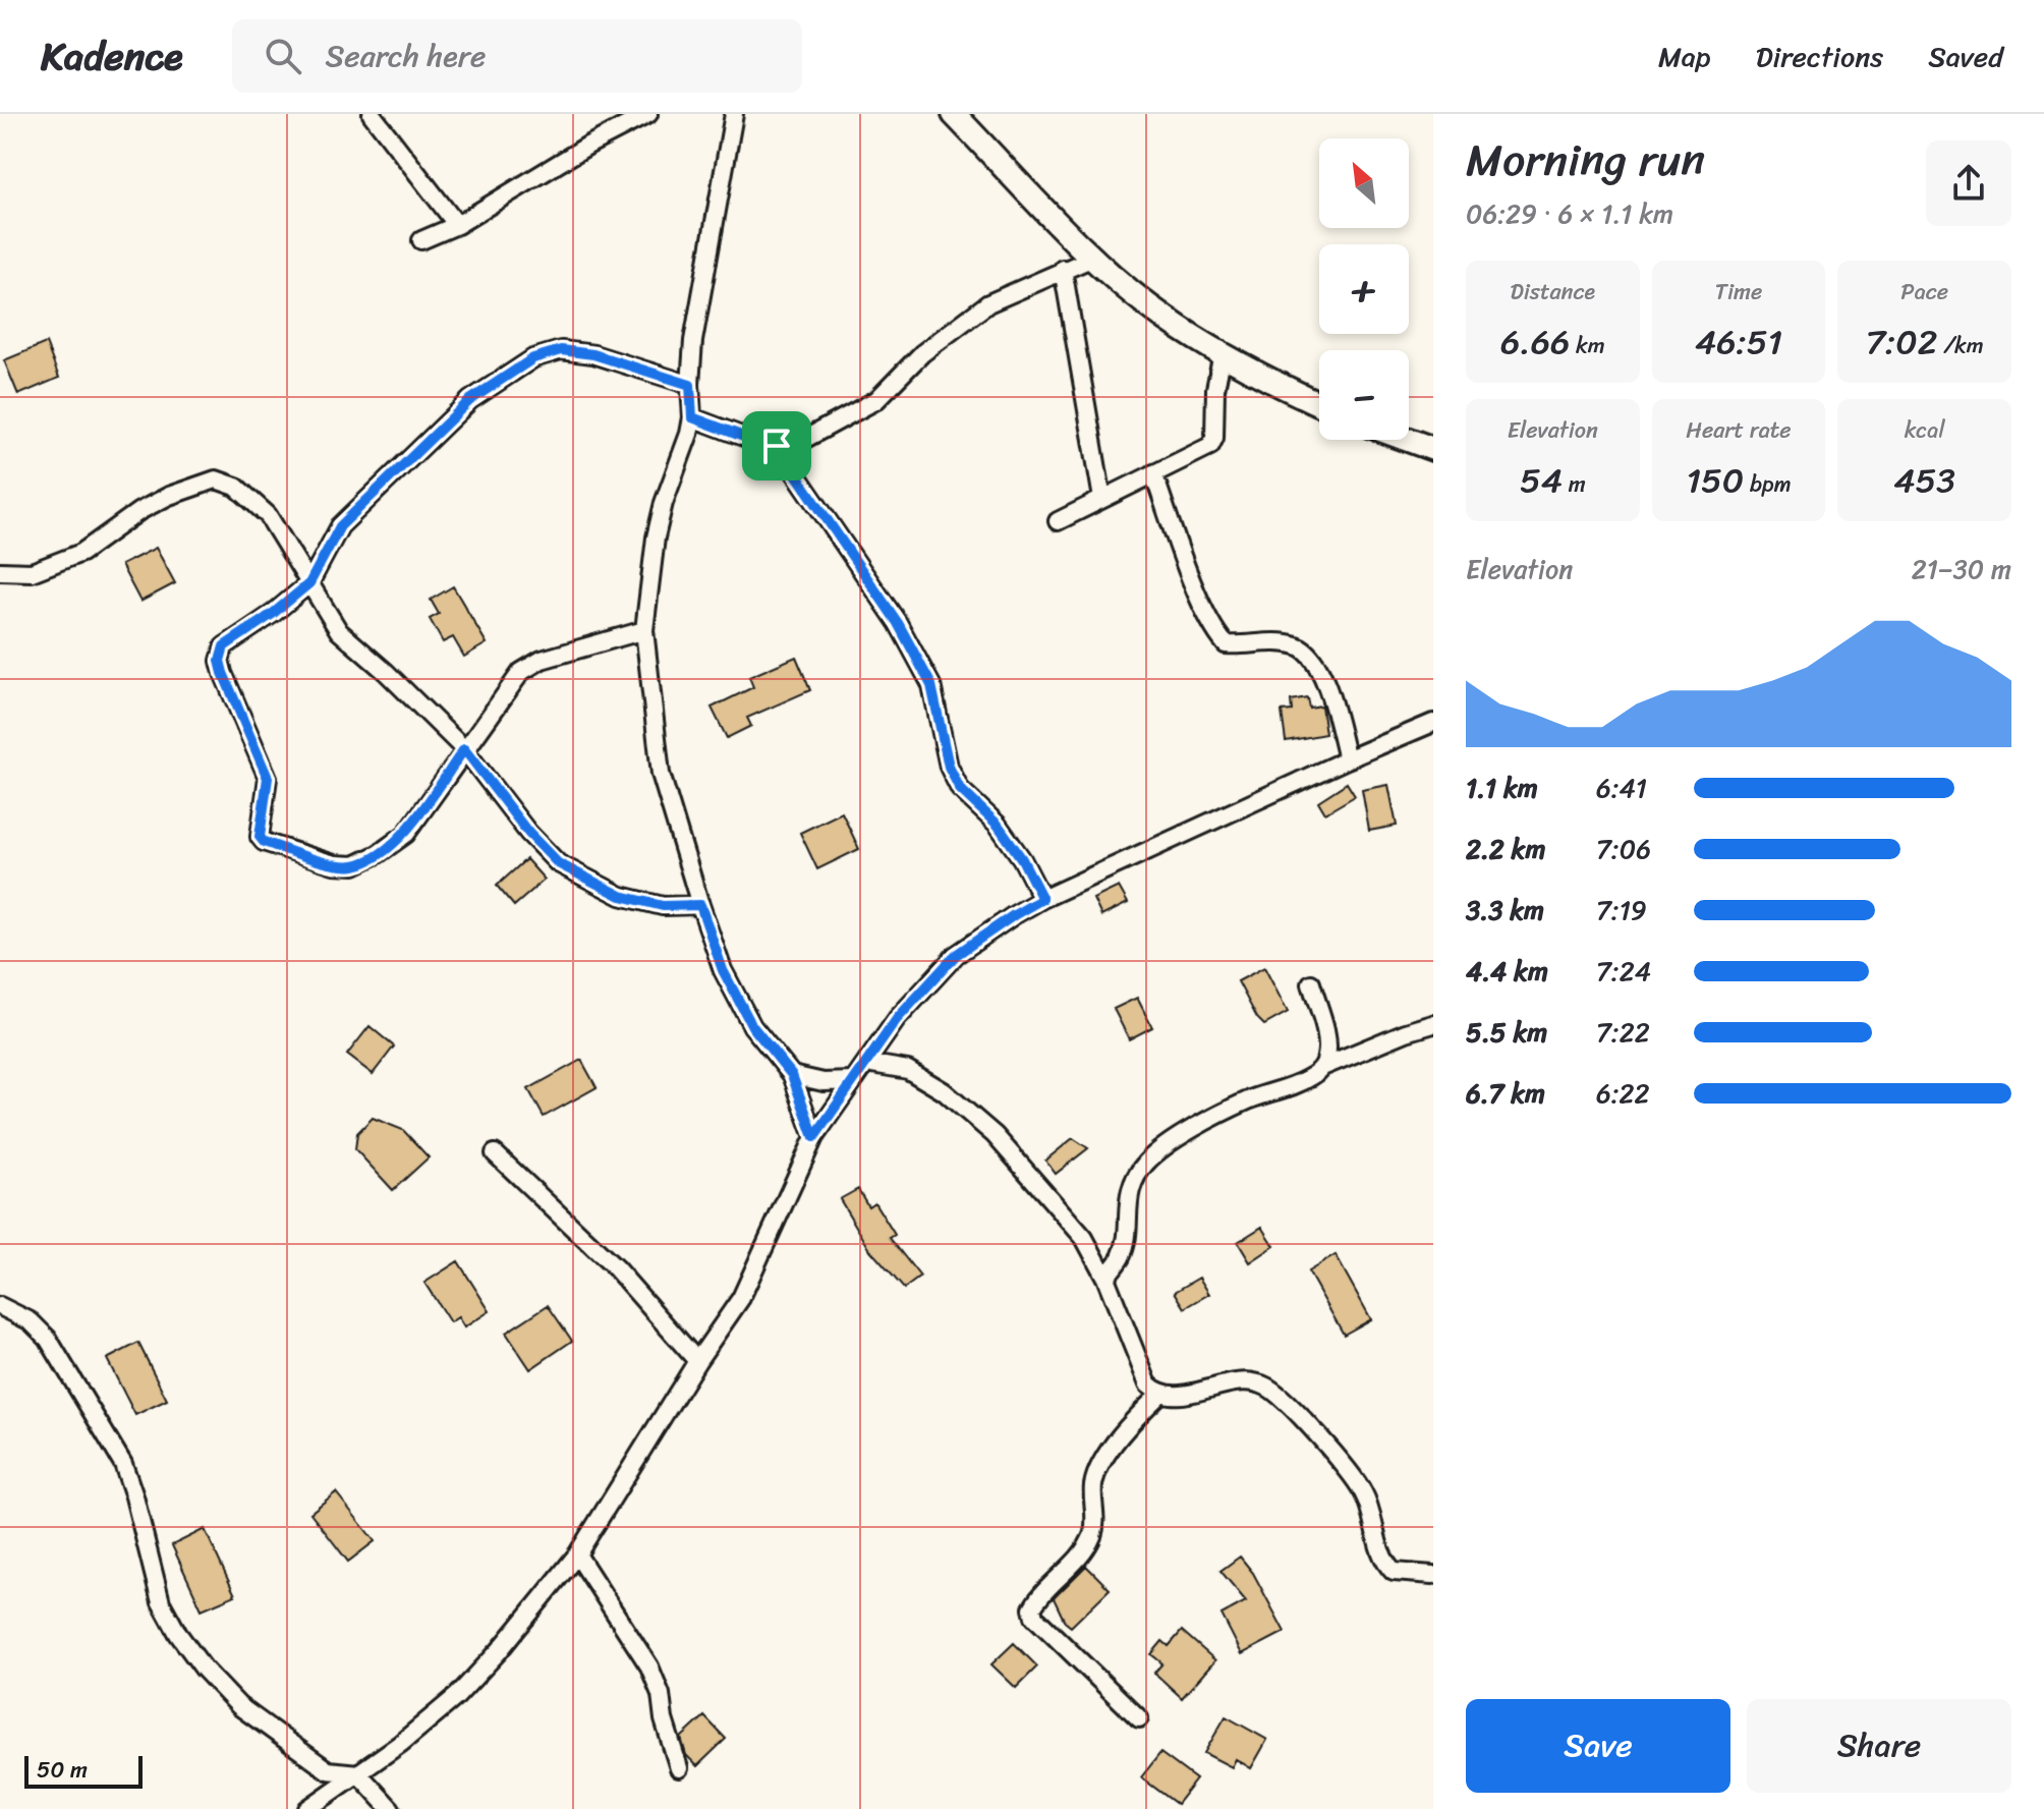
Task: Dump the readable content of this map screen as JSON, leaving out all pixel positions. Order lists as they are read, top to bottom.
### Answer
{
  "scale_bar": "50 m",
  "north": "top left",
  "page": {
    "header": "Kadence",
    "search": "Search here",
    "nav": ["Map", "Directions", "Saved"],
    "heading": ["Morning run", "06:29 · 6 × 1.1 km"],
    "map_buttons": ["+", "−"],
    "stats": [
      ["Distance", "6.66 km"],
      ["Time", "46:51"],
      ["Pace", "7:02 /km"],
      ["Elevation", "54 m"],
      ["Heart rate", "150 bpm"],
      ["kcal", "453"]
    ],
    "chart": ["Elevation", "21–30 m"],
    "list": [
      {
        "name": "1.1 km",
        "note": "6:41"
      },
      {
        "name": "2.2 km",
        "note": "7:06"
      },
      {
        "name": "3.3 km",
        "note": "7:19"
      },
      {
        "name": "4.4 km",
        "note": "7:24"
      },
      {
        "name": "5.5 km",
        "note": "7:22"
      },
      {
        "name": "6.7 km",
        "note": "6:22"
      }
    ],
    "buttons": ["Save", "Share"],
    "scale": "50 m"
  }
}
